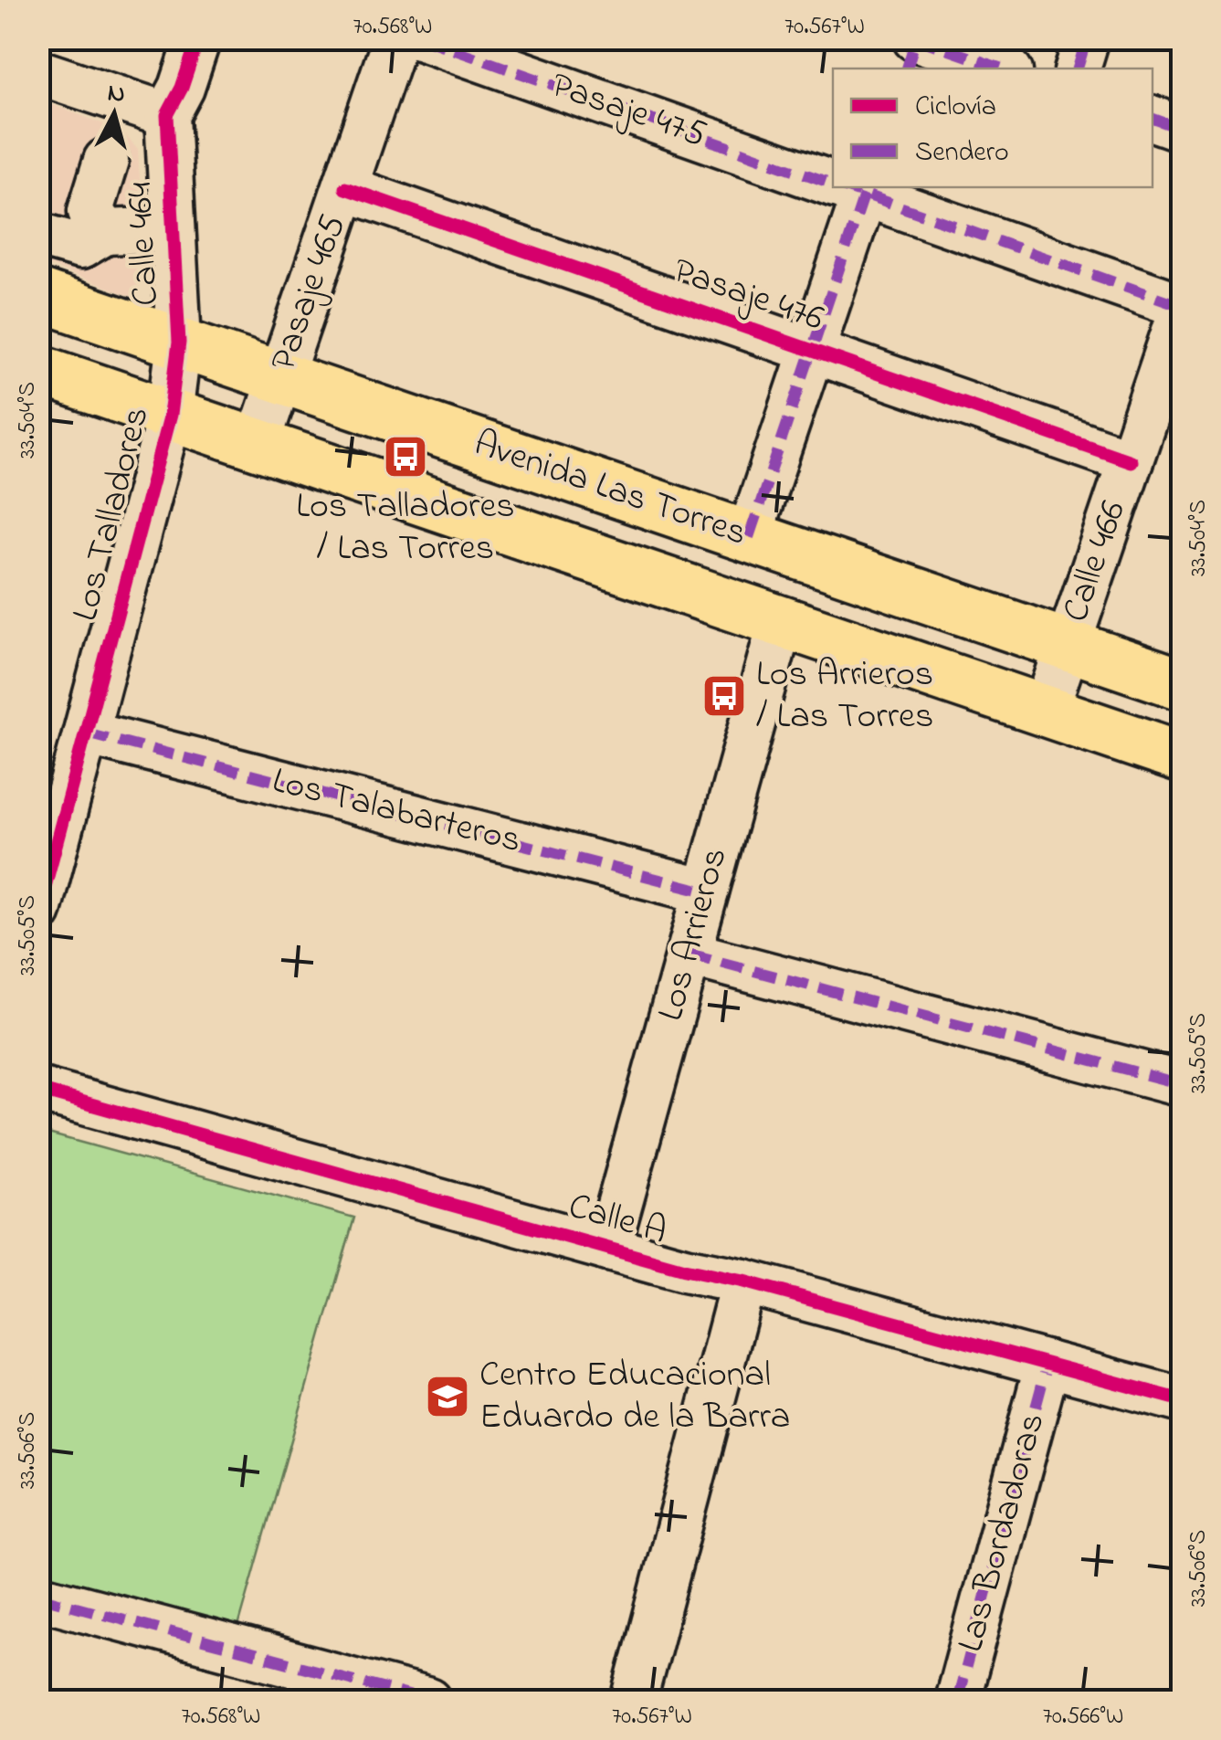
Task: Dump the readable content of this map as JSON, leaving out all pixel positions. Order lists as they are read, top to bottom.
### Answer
{
  "streets": {
    "main road": ["Avenida Las Torres"],
    "street": [
      "Pasaje 475",
      "Calle 464",
      "Pasaje 465",
      "Pasaje 476",
      "Los Talladores",
      "Calle 466",
      "Los Talabarteros",
      "Los Arrieros",
      "Calle A",
      "Las Bordadoras"
    ]
  },
  "crossings": [
    ["Pasaje 475", "Calle 466"],
    ["Calle 464", "Avenida Las Torres"],
    ["Calle 464", "Los Talladores"],
    ["Pasaje 465", "Pasaje 476"],
    ["Pasaje 465", "Avenida Las Torres"],
    ["Pasaje 476", "Calle 466"],
    ["Avenida Las Torres", "Los Talladores"],
    ["Avenida Las Torres", "Calle 466"],
    ["Avenida Las Torres", "Los Arrieros"],
    ["Los Talladores", "Los Talabarteros"],
    ["Los Talabarteros", "Los Arrieros"],
    ["Los Arrieros", "Calle A"],
    ["Calle A", "Las Bordadoras"]
  ],
  "places": {
    "bus stop": ["Los Talladores / Las Torres", "Los Arrieros / Las Torres"],
    "school or university": ["Centro Educacional Eduardo de la Barra"]
  },
  "legend": ["Ciclovía", "Sendero"],
  "north": "top",
  "coordinates": [
    "70.568°W",
    "70.567°W",
    "33.504°S",
    "33.505°S",
    "33.506°S",
    "70.566°W"
  ]
}
